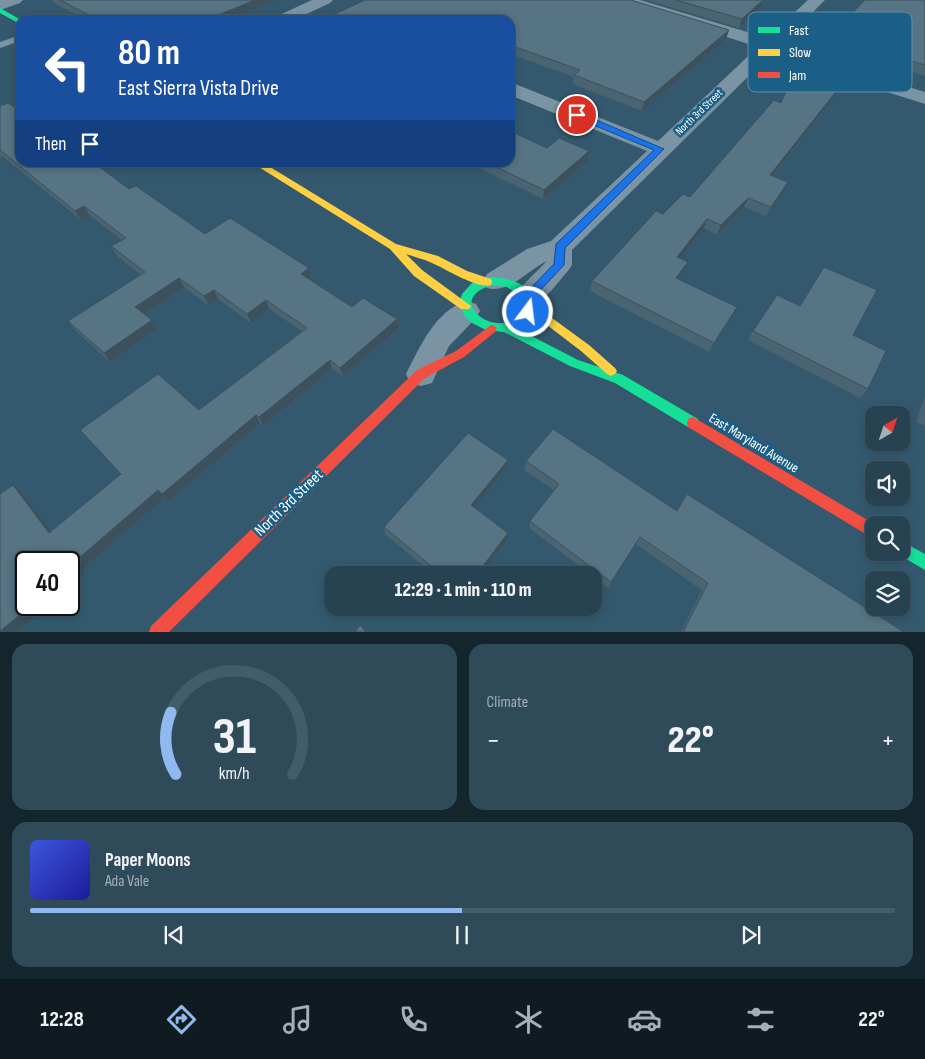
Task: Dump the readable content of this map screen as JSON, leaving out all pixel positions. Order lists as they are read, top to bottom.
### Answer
{
  "streets": {
    "street": ["North 3rd Street", "East Maryland Avenue"]
  },
  "crossings": [
    ["North 3rd Street", "East Maryland Avenue"]
  ],
  "legend": ["Fast", "Slow", "Jam"],
  "north": "top right",
  "page": {
    "turn": ["80 m", "East Sierra Vista Drive"],
    "then": "Then",
    "limit": "40",
    "trip": "12:29 · 1 min · 110 m",
    "tile": "Climate",
    "heat": ["−", "22°", "+"],
    "song": ["Paper Moons", "Ada Vale"],
    "tabs": ["12:28", "22°"],
    "gauge": ["31", "km/h"]
  }
}
